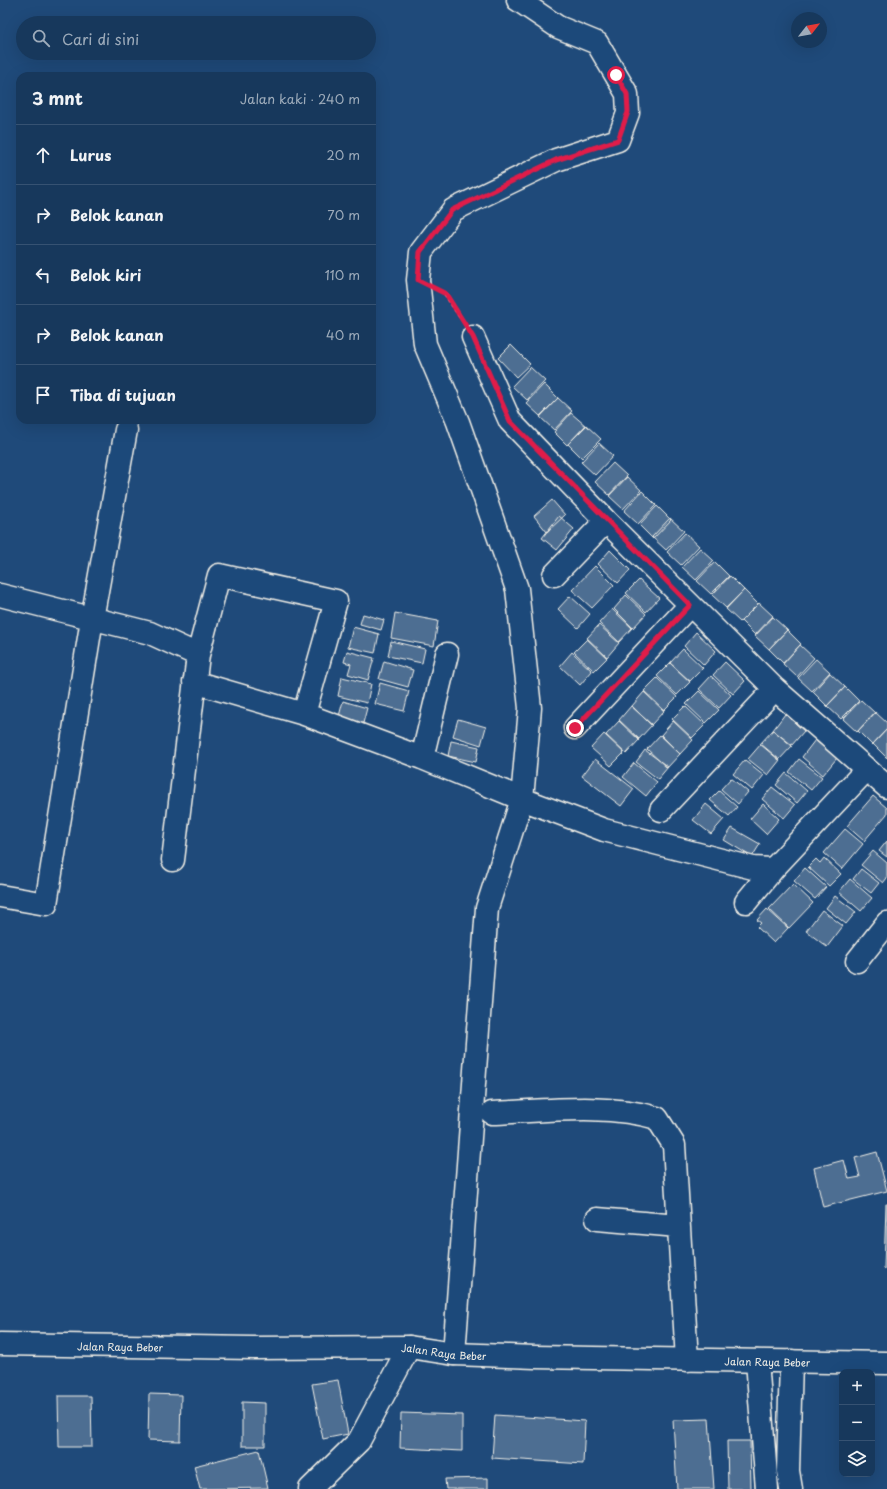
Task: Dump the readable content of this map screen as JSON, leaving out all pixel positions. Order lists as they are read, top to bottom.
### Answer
{
  "streets": {
    "main road": ["Jalan Raya Beber"]
  },
  "north": "top right",
  "page": {
    "search": "Cari di sini",
    "heading": ["3 mnt", "Jalan kaki · 240 m"],
    "list": [
      ["Lurus", "20 m"],
      ["Belok kanan", "70 m"],
      ["Belok kiri", "110 m"],
      ["Belok kanan", "40 m"],
      "Tiba di tujuan"
    ],
    "map_buttons": ["+", "−"]
  }
}
